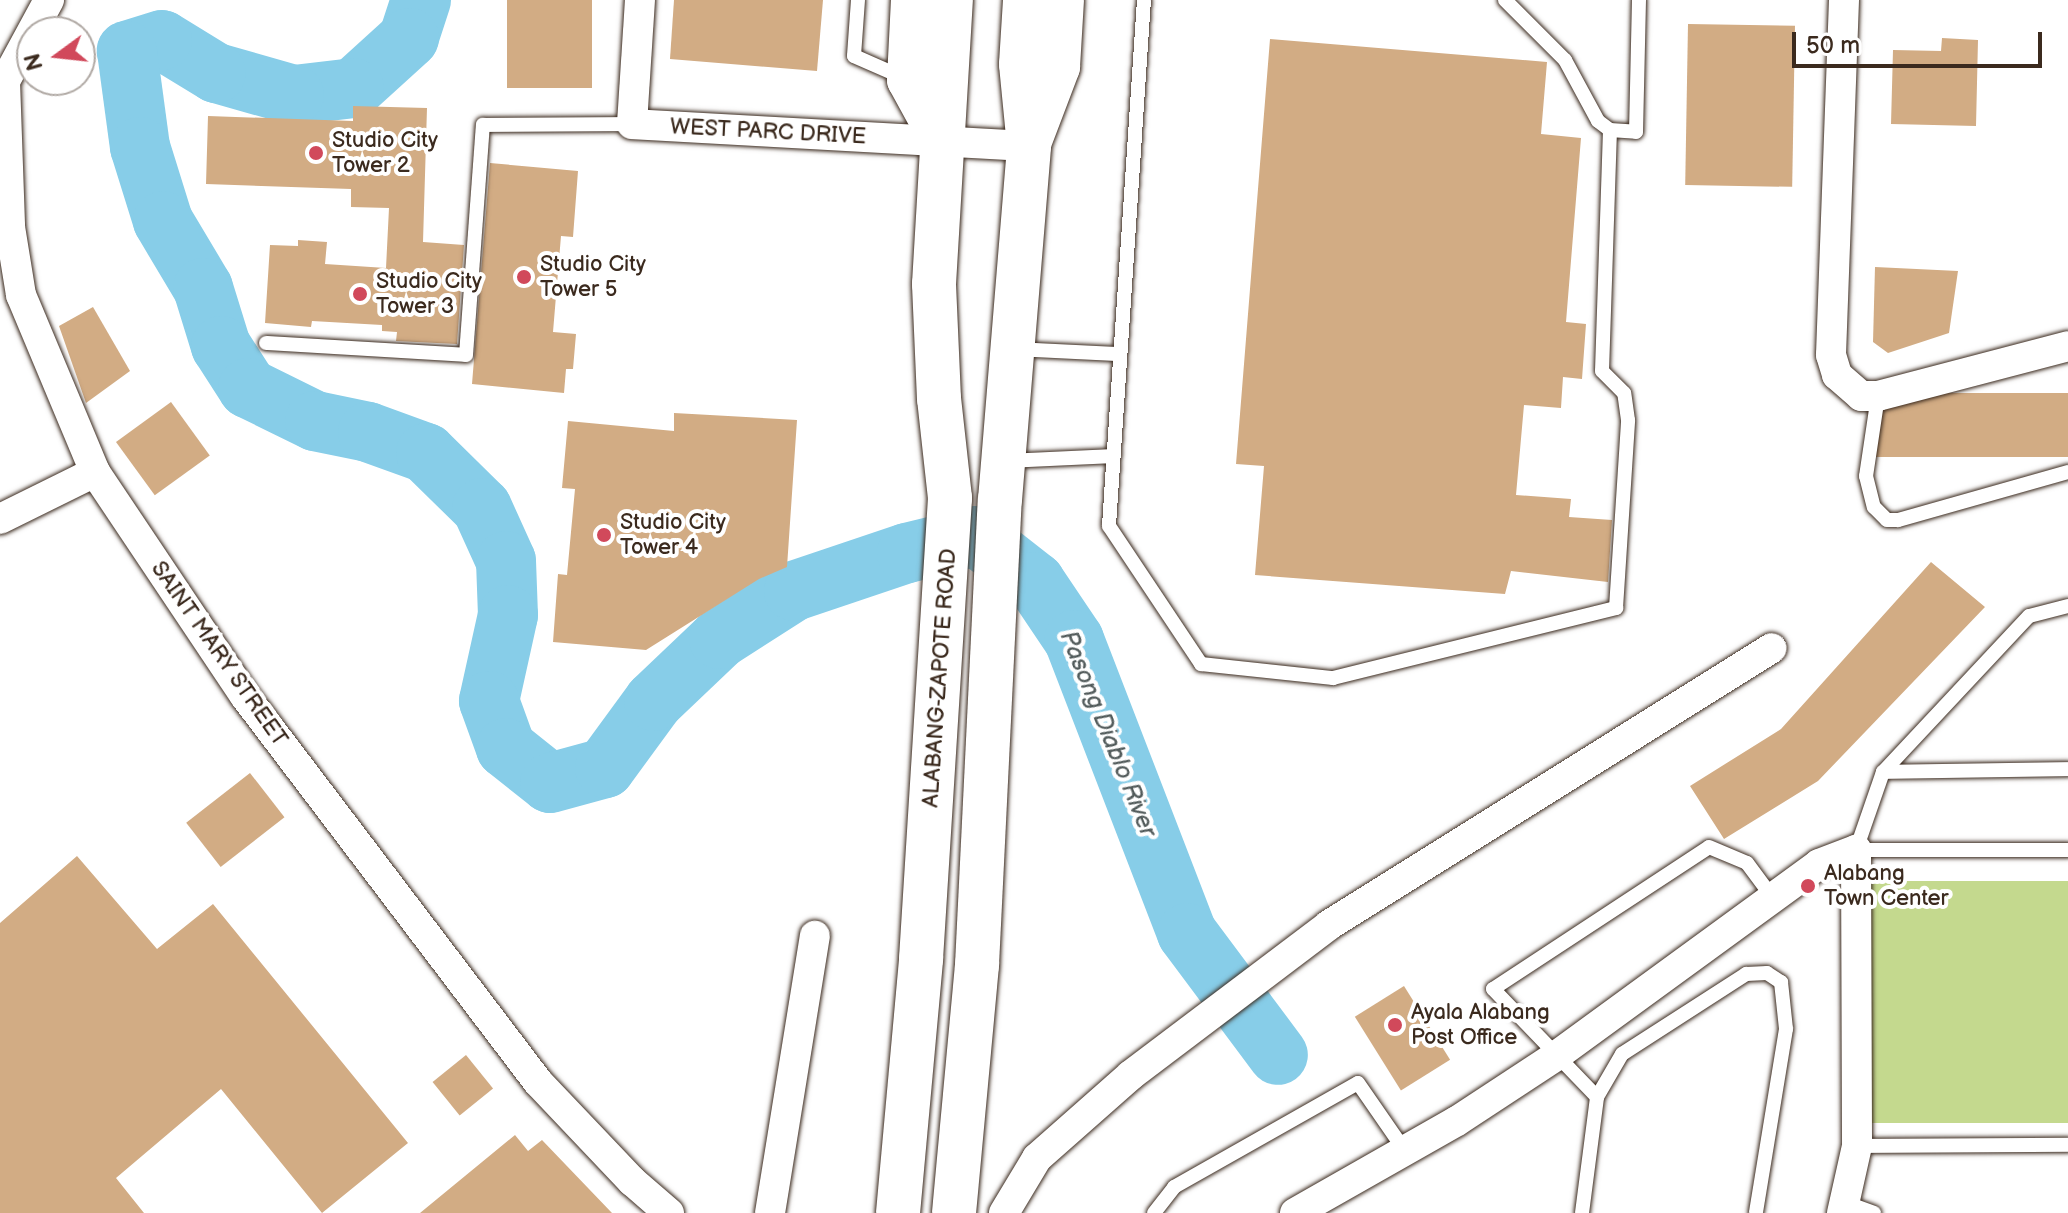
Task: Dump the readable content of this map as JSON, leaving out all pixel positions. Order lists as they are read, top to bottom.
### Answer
{
  "streets": {
    "highway": ["ALABANG-ZAPOTE ROAD"],
    "street": ["WEST PARC DRIVE", "SAINT MARY STREET"]
  },
  "crossings": [
    ["WEST PARC DRIVE", "ALABANG-ZAPOTE ROAD"]
  ],
  "water": ["Pasong Diablo River"],
  "places": [
    "Studio City Tower 2",
    "Studio City Tower 5",
    "Studio City Tower 3",
    "Studio City Tower 4",
    "Alabang Town Center",
    "Ayala Alabang Post Office"
  ],
  "scale_bar": "50 m",
  "north": "left"
}
